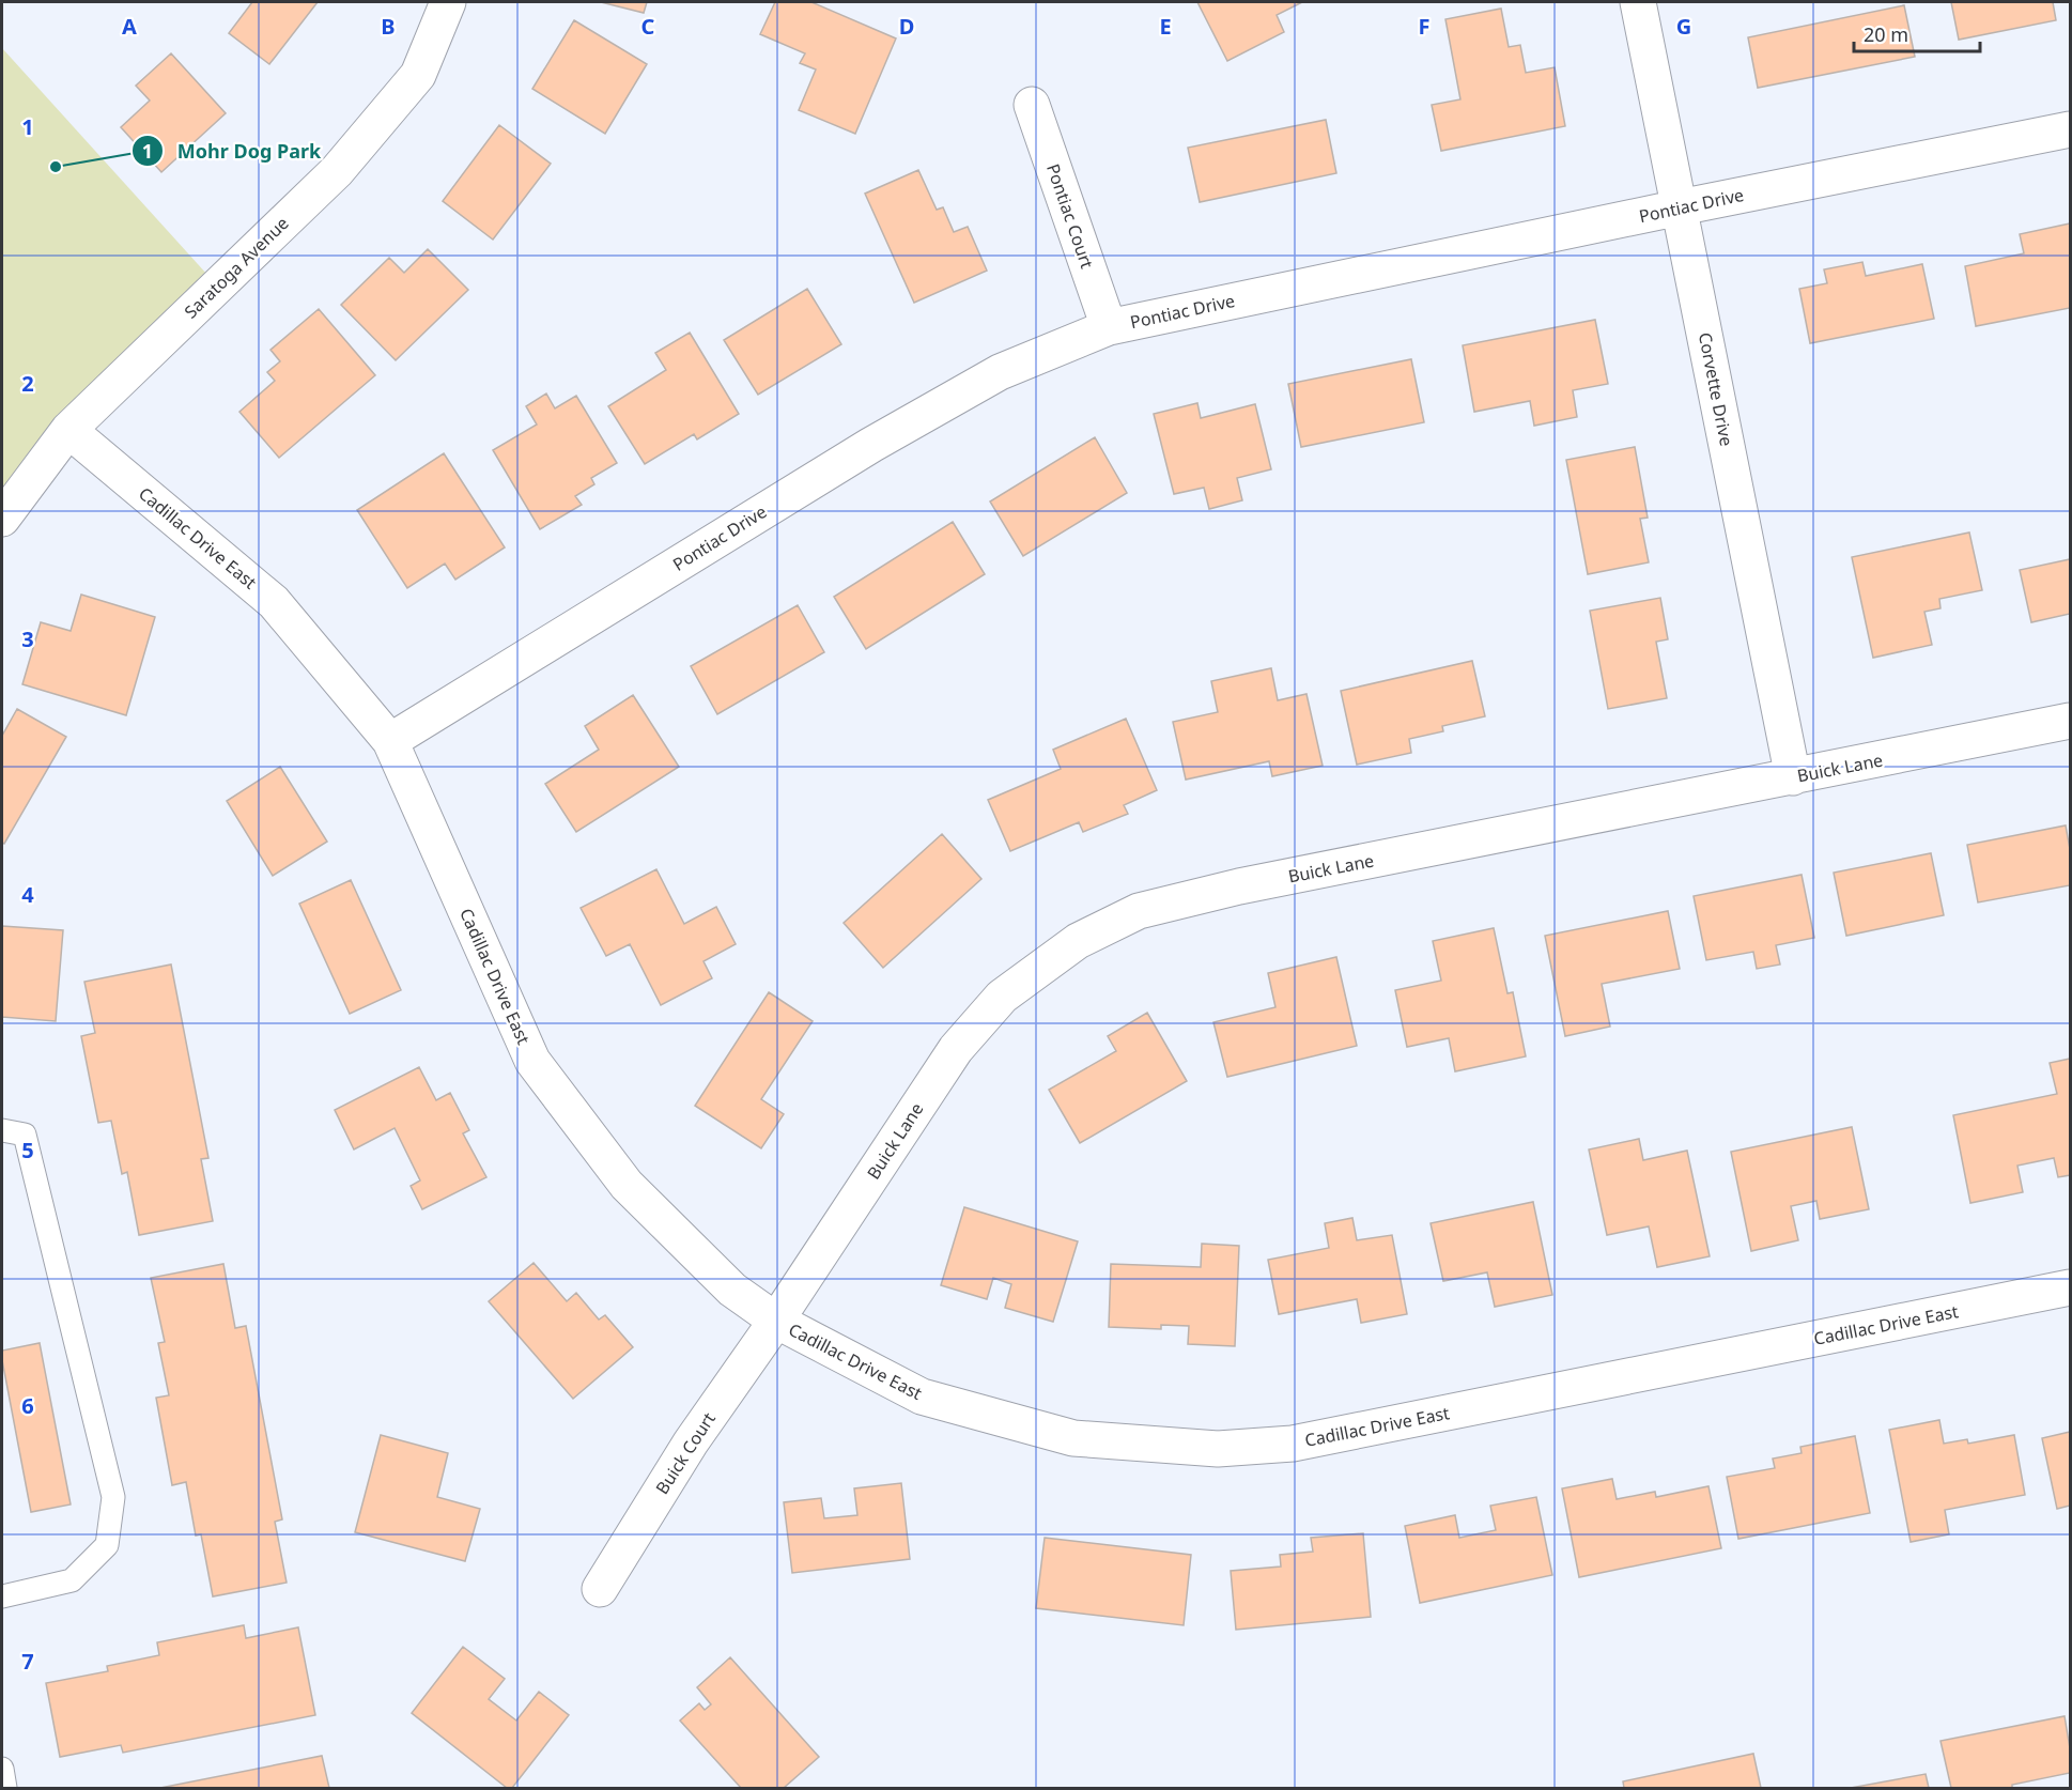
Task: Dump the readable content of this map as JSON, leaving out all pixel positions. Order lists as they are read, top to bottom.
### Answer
{
  "streets": {
    "street": [
      "Pontiac Drive",
      "Pontiac Court",
      "Saratoga Avenue",
      "Corvette Drive",
      "Cadillac Drive East",
      "Buick Lane",
      "Buick Court"
    ]
  },
  "crossings": [
    ["Pontiac Drive", "Pontiac Court"],
    ["Pontiac Drive", "Corvette Drive"],
    ["Pontiac Drive", "Cadillac Drive East"],
    ["Saratoga Avenue", "Cadillac Drive East"],
    ["Corvette Drive", "Buick Lane"],
    ["Cadillac Drive East", "Buick Lane"],
    ["Cadillac Drive East", "Buick Court"],
    ["Buick Lane", "Buick Court"]
  ],
  "places": ["Mohr Dog Park"],
  "scale_bar": "20 m",
  "grid": {
    "columns": [
      "A",
      "B",
      "C",
      "D",
      "E",
      "F",
      "G"
    ],
    "rows": [
      "1",
      "2",
      "3",
      "4",
      "5",
      "6",
      "7"
    ]
  }
}
